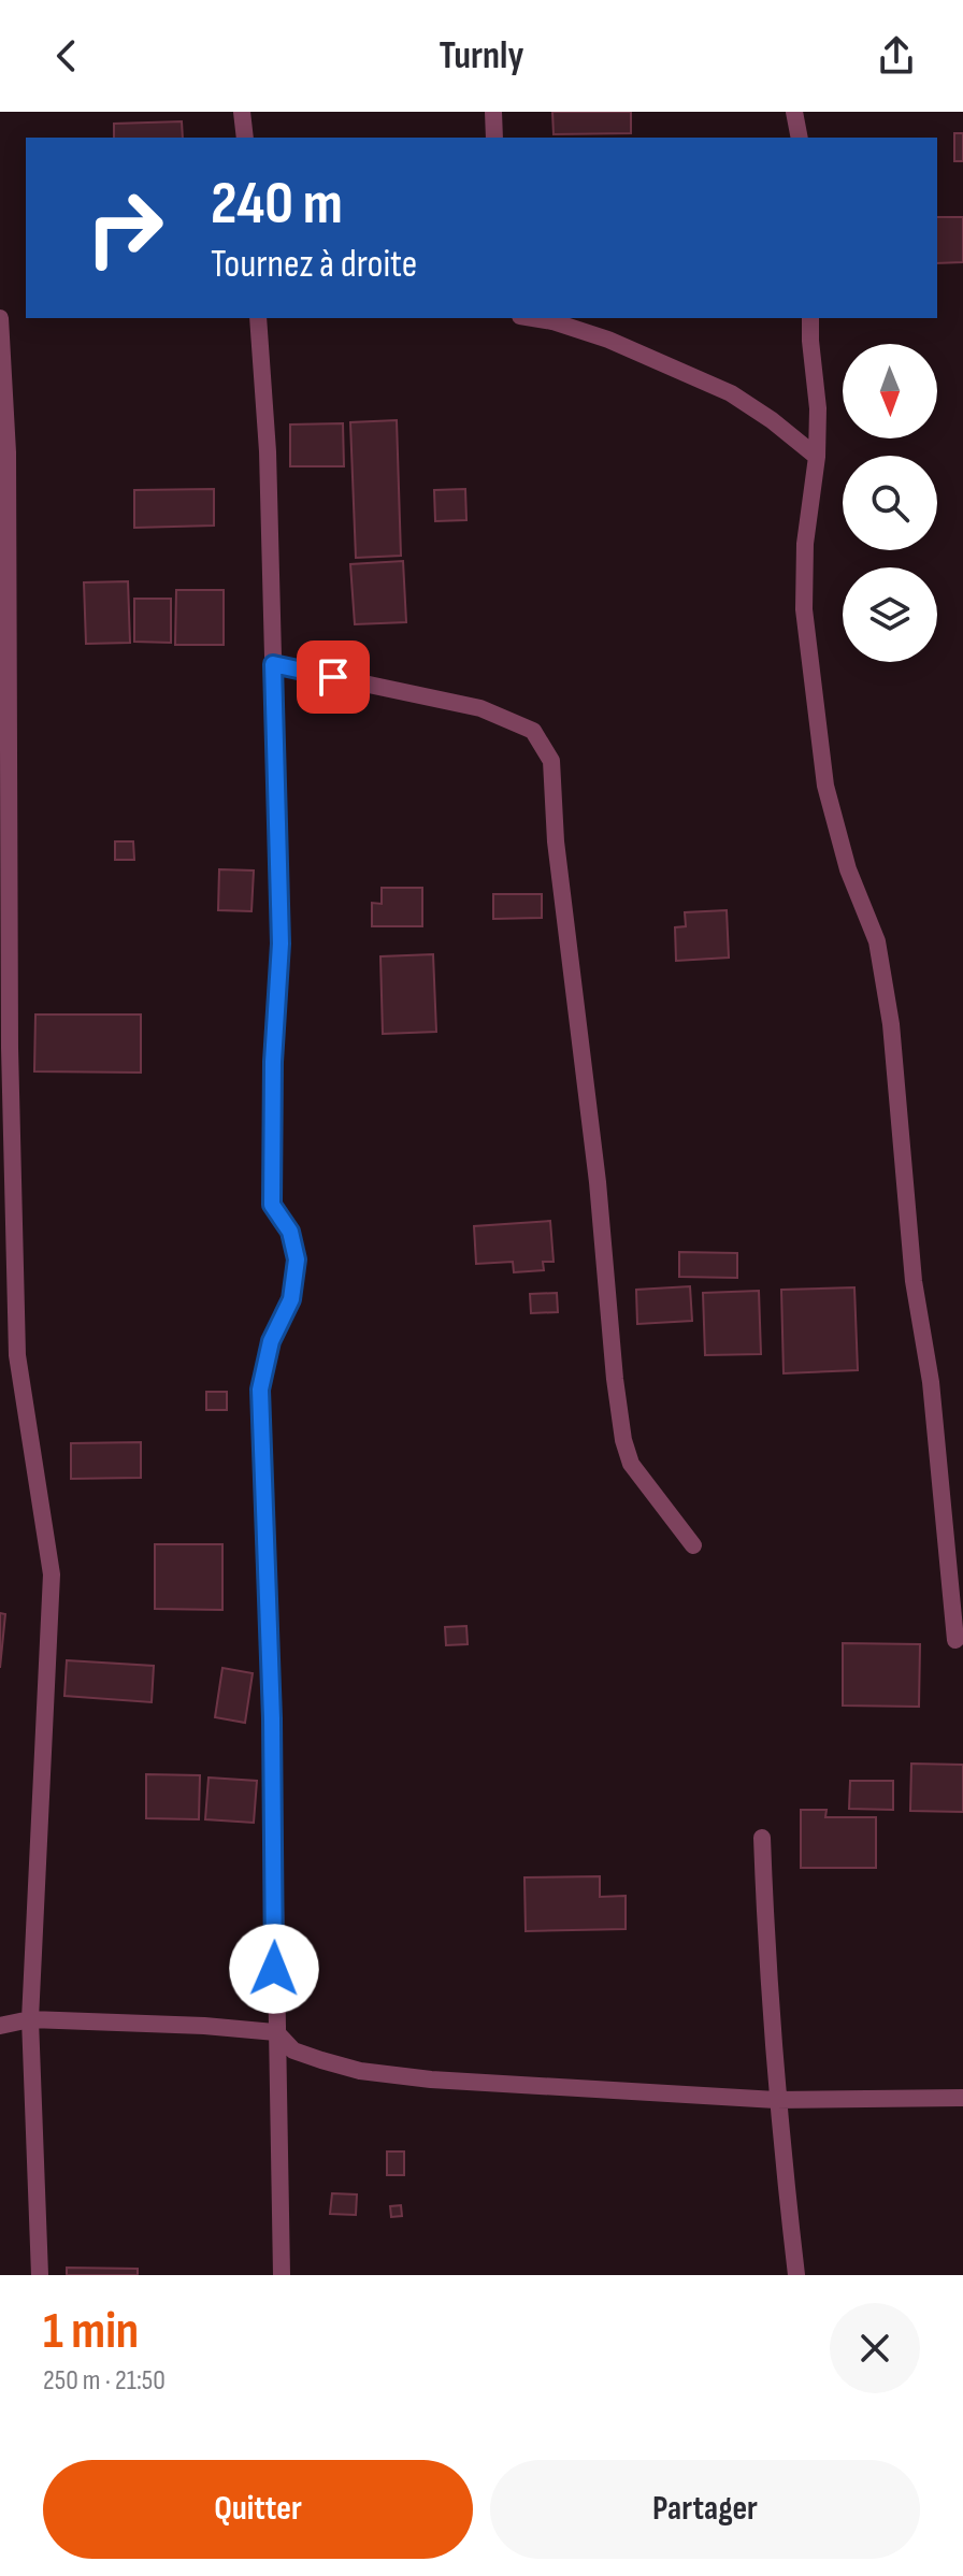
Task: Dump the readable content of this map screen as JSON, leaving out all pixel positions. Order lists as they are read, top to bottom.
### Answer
{
  "north": "bottom",
  "page": {
    "header": "Turnly",
    "turn": ["240 m", "Tournez à droite"],
    "heading": ["1 min", "250 m · 21:50"],
    "buttons": ["Quitter", "Partager"]
  }
}
